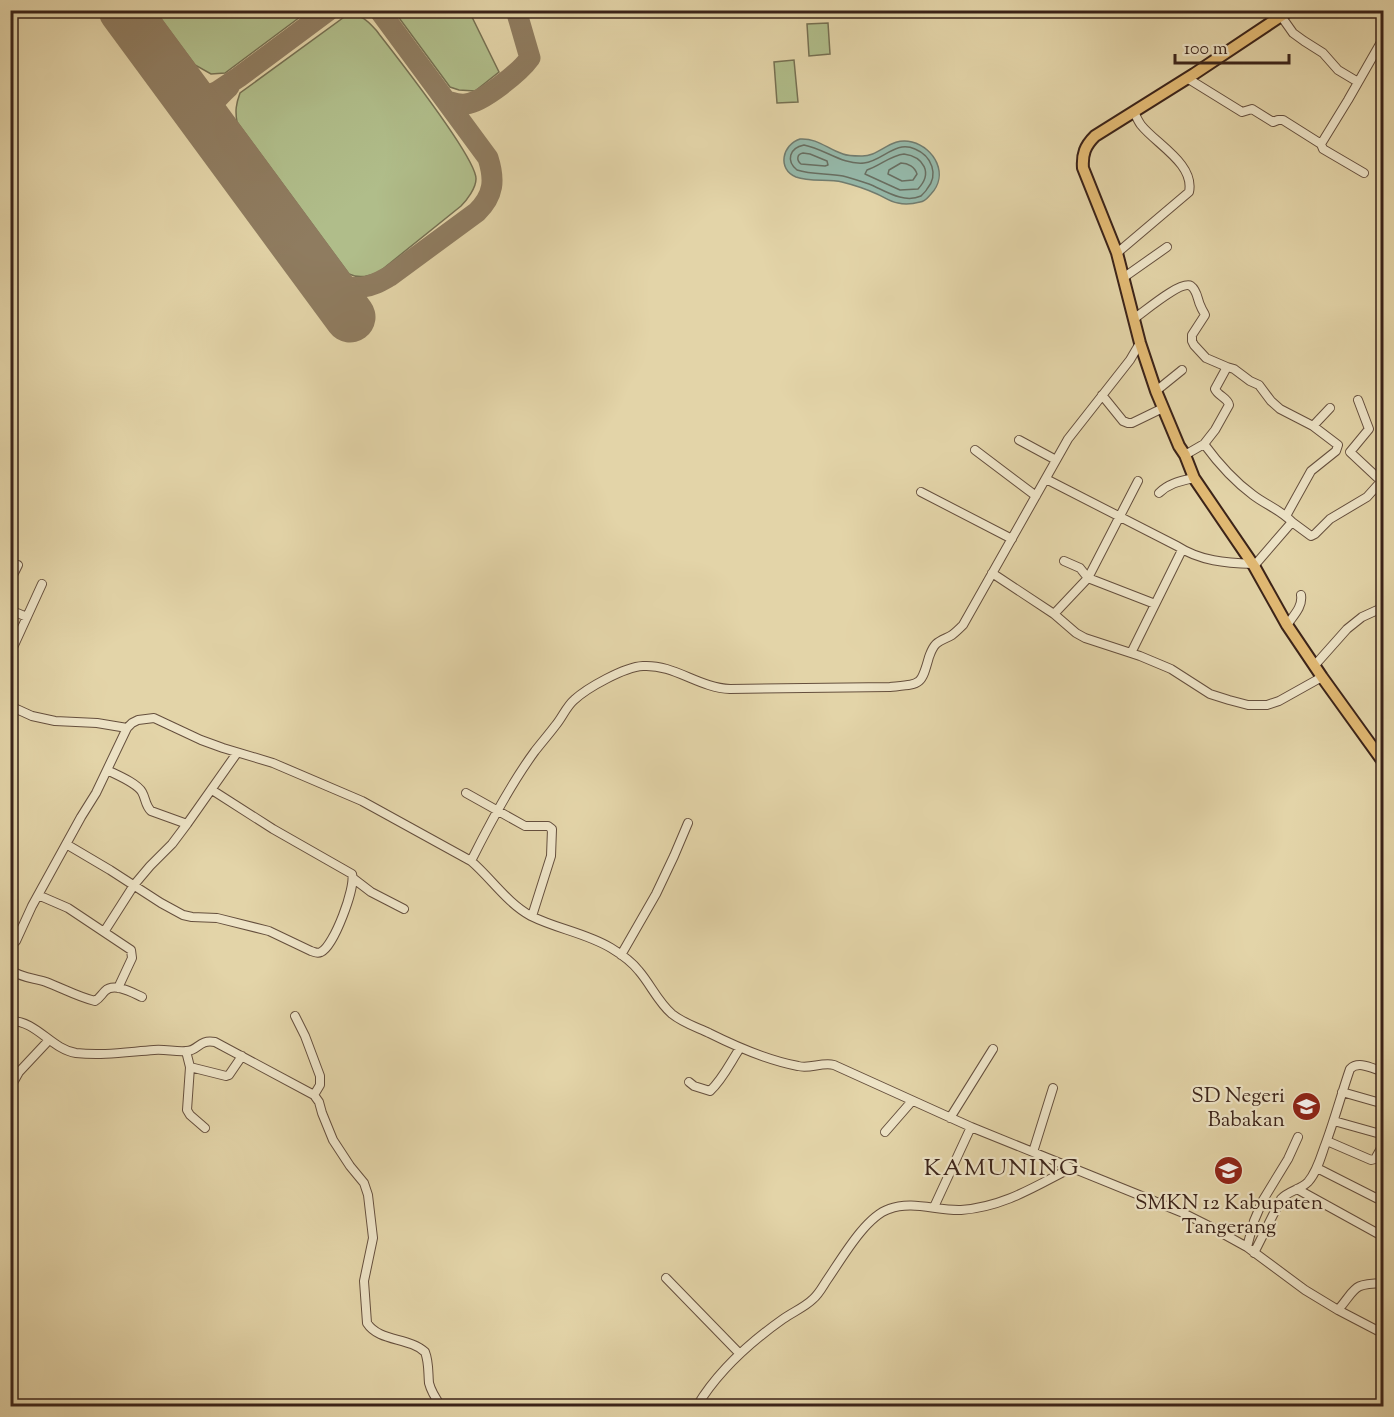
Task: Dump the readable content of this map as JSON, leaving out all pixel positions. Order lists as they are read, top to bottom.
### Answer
{
  "districts": ["KAMUNING"],
  "places": {
    "school or university": ["SD Negeri Babakan", "SMKN 12 Kabupaten Tangerang"]
  },
  "scale_bar": "100 m"
}
